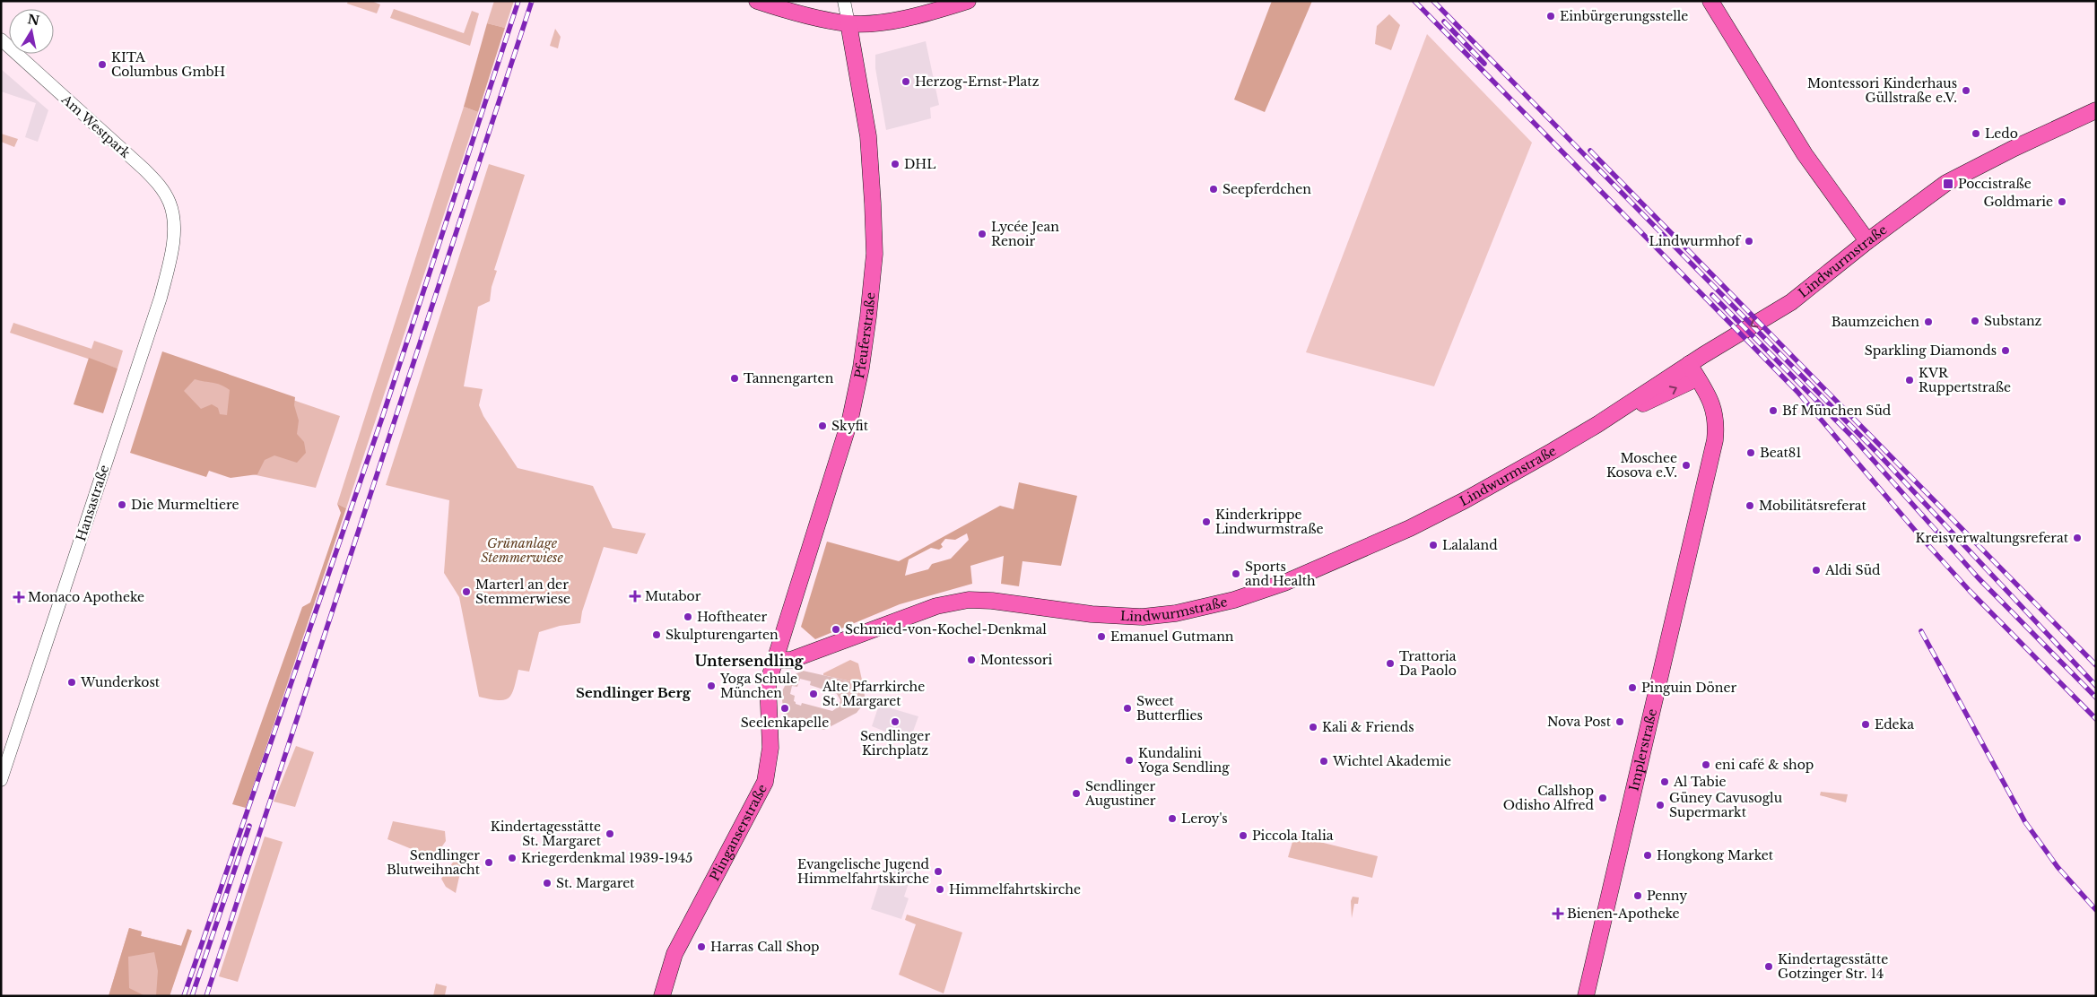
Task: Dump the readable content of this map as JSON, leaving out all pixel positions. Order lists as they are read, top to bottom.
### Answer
{
  "streets": {
    "main road": [
      "Lindwurmstraße",
      "Pfeuferstraße",
      "Implerstraße",
      "Plinganserstraße"
    ],
    "street": ["Am Westpark", "Hansastraße"]
  },
  "crossings": [
    ["Am Westpark", "Hansastraße"],
    ["Lindwurmstraße", "Pfeuferstraße"],
    ["Lindwurmstraße", "Implerstraße"],
    ["Lindwurmstraße", "Plinganserstraße"],
    ["Pfeuferstraße", "Plinganserstraße"]
  ],
  "districts": ["Untersendling", "Sendlinger Berg"],
  "parks": ["Grünanlage Stemmerwiese"],
  "places": {
    "other": [
      "Einbürgerungsstelle",
      "KITA Columbus GmbH",
      "Herzog-Ernst-Platz",
      "Montessori Kinderhaus Güllstraße e.V.",
      "Ledo",
      "DHL",
      "Seepferdchen",
      "Goldmarie",
      "Lycée Jean Renoir",
      "Lindwurmhof",
      "Substanz",
      "Baumzeichen",
      "Sparkling Diamonds",
      "Tannengarten",
      "KVR Ruppertstraße",
      "Bf München Süd",
      "Skyfit",
      "Beat81",
      "Moschee Kosova e.V.",
      "Die Murmeltiere",
      "Mobilitätsreferat",
      "Kinderkrippe Lindwurmstraße",
      "Kreisverwaltungsreferat",
      "Lalaland",
      "Aldi Süd",
      "Sports and Health",
      "Marterl an der Stemmerwiese",
      "Hoftheater",
      "Schmied-von-Kochel-Denkmal",
      "Skulpturengarten",
      "Emanuel Gutmann",
      "Montessori",
      "Trattoria Da Paolo",
      "Wunderkost",
      "Yoga Schule München",
      "Pinguin Döner",
      "Alte Pfarrkirche St. Margaret",
      "Seelenkapelle",
      "Sweet Butterflies",
      "Sendlinger Kirchplatz",
      "Nova Post",
      "Edeka",
      "Kali & Friends",
      "Kundalini Yoga Sendling",
      "Wichtel Akademie",
      "eni café & shop",
      "Al Tabie",
      "Sendlinger Augustiner",
      "Callshop Odisho Alfred",
      "Güney Cavusoglu Supermarkt",
      "Leroy's",
      "Kindertagesstätte St. Margaret",
      "Piccola Italia",
      "Hongkong Market",
      "Kriegerdenkmal 1939-1945",
      "Sendlinger Blutweihnacht",
      "Evangelische Jugend Himmelfahrtskirche",
      "St. Margaret",
      "Himmelfahrtskirche",
      "Penny",
      "Harras Call Shop",
      "Kindertagesstätte Gotzinger Str. 14"
    ],
    "transit": ["Poccistraße"],
    "health": ["Mutabor", "Monaco Apotheke", "Bienen-Apotheke"]
  },
  "north": "top"
}
